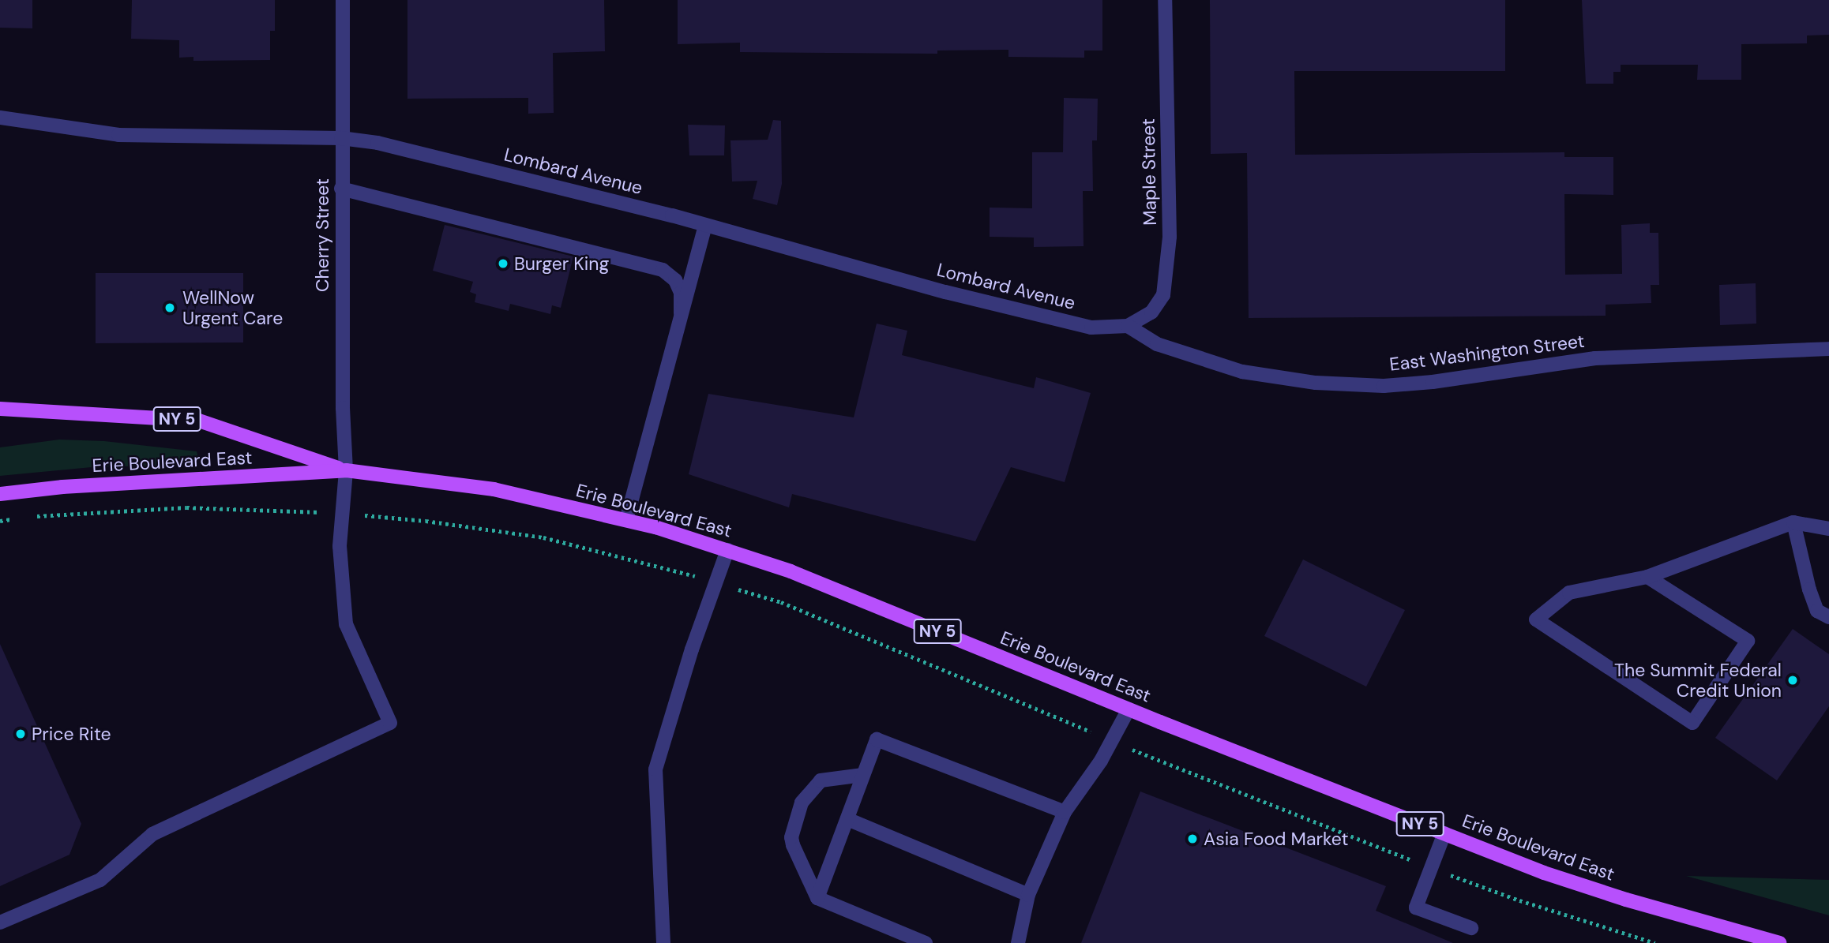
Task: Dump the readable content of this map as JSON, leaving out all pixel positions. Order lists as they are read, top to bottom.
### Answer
{
  "streets": {
    "main road": ["NY 5", "Erie Boulevard East"],
    "street": [
      "Lombard Avenue",
      "Maple Street",
      "Cherry Street",
      "East Washington Street"
    ]
  },
  "crossings": [
    ["Lombard Avenue", "Maple Street"],
    ["Lombard Avenue", "Cherry Street"],
    ["Lombard Avenue", "East Washington Street"],
    ["Maple Street", "East Washington Street"],
    ["Cherry Street", "Erie Boulevard East"]
  ],
  "places": [
    "Burger King",
    "WellNow Urgent Care",
    "The Summit Federal Credit Union",
    "Price Rite",
    "Asia Food Market"
  ]
}
